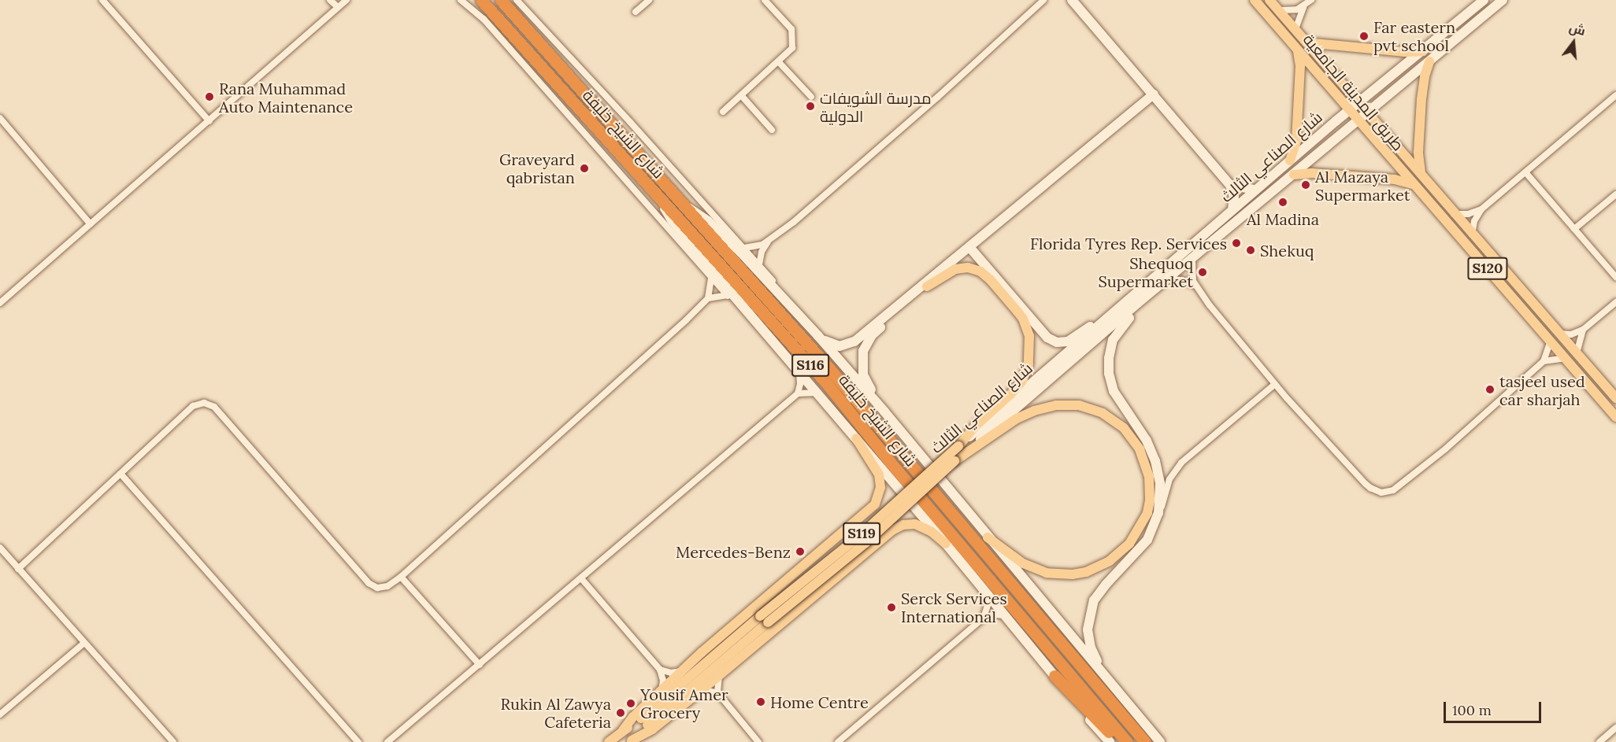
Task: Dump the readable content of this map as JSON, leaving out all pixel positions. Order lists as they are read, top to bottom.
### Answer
{
  "streets": {
    "highway": ["شارع الشيخ خليفة", "S116"],
    "main road": [
      "طريق المدينة الجامعية",
      "شارع الصناعي الثالث",
      "S120",
      "S119"
    ]
  },
  "crossings": [
    ["طريق المدينة الجامعية", "شارع الصناعي الثالث"]
  ],
  "places": [
    "Far eastern pvt school",
    "Rana Muhammad Auto Maintenance",
    "مدرسة الشويفات الدولية",
    "Graveyard qabristan",
    "Al Mazaya Supermarket",
    "Al Madina",
    "Florida Tyres Rep. Services",
    "Shekuq",
    "Shequoq Supermarket",
    "tasjeel used car sharjah",
    "Mercedes-Benz",
    "Serck Services International",
    "Home Centre",
    "Yousif Amer Grocery",
    "Rukin Al Zawya Cafeteria"
  ],
  "scale_bar": "100 m",
  "north": "top"
}
